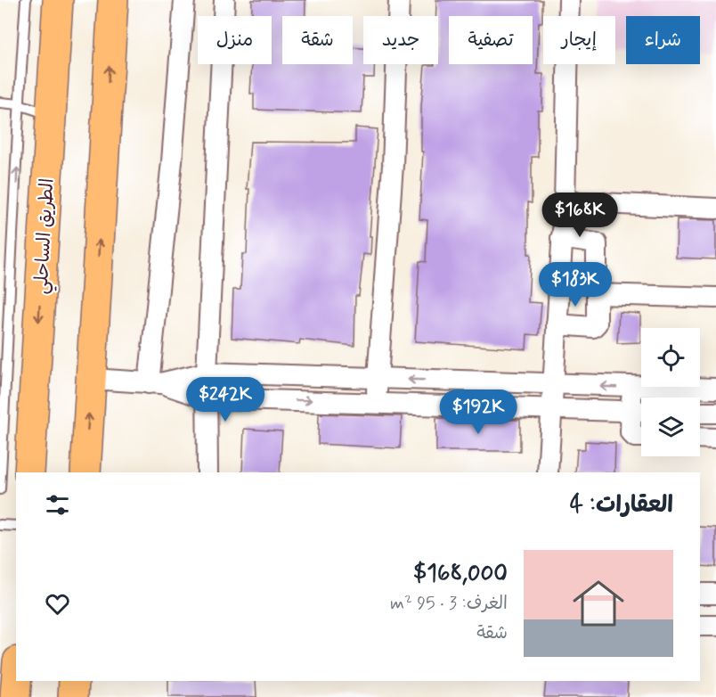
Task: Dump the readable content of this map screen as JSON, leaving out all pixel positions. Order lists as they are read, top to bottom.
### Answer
{
  "streets": {
    "highway": ["الطريق الساحلي"]
  },
  "page": {
    "chip": [
      "شراء",
      "إيجار",
      "تصفية",
      "جديد",
      "شقة",
      "منزل"
    ],
    "price": [
      "$168K",
      "$183K",
      "$242K",
      "$192K"
    ],
    "heading": "العقارات: 4",
    "list": [
      {
        "name": "$168,000",
        "note": "الغرف: 3 · 95 m² · شقة"
      }
    ]
  }
}
